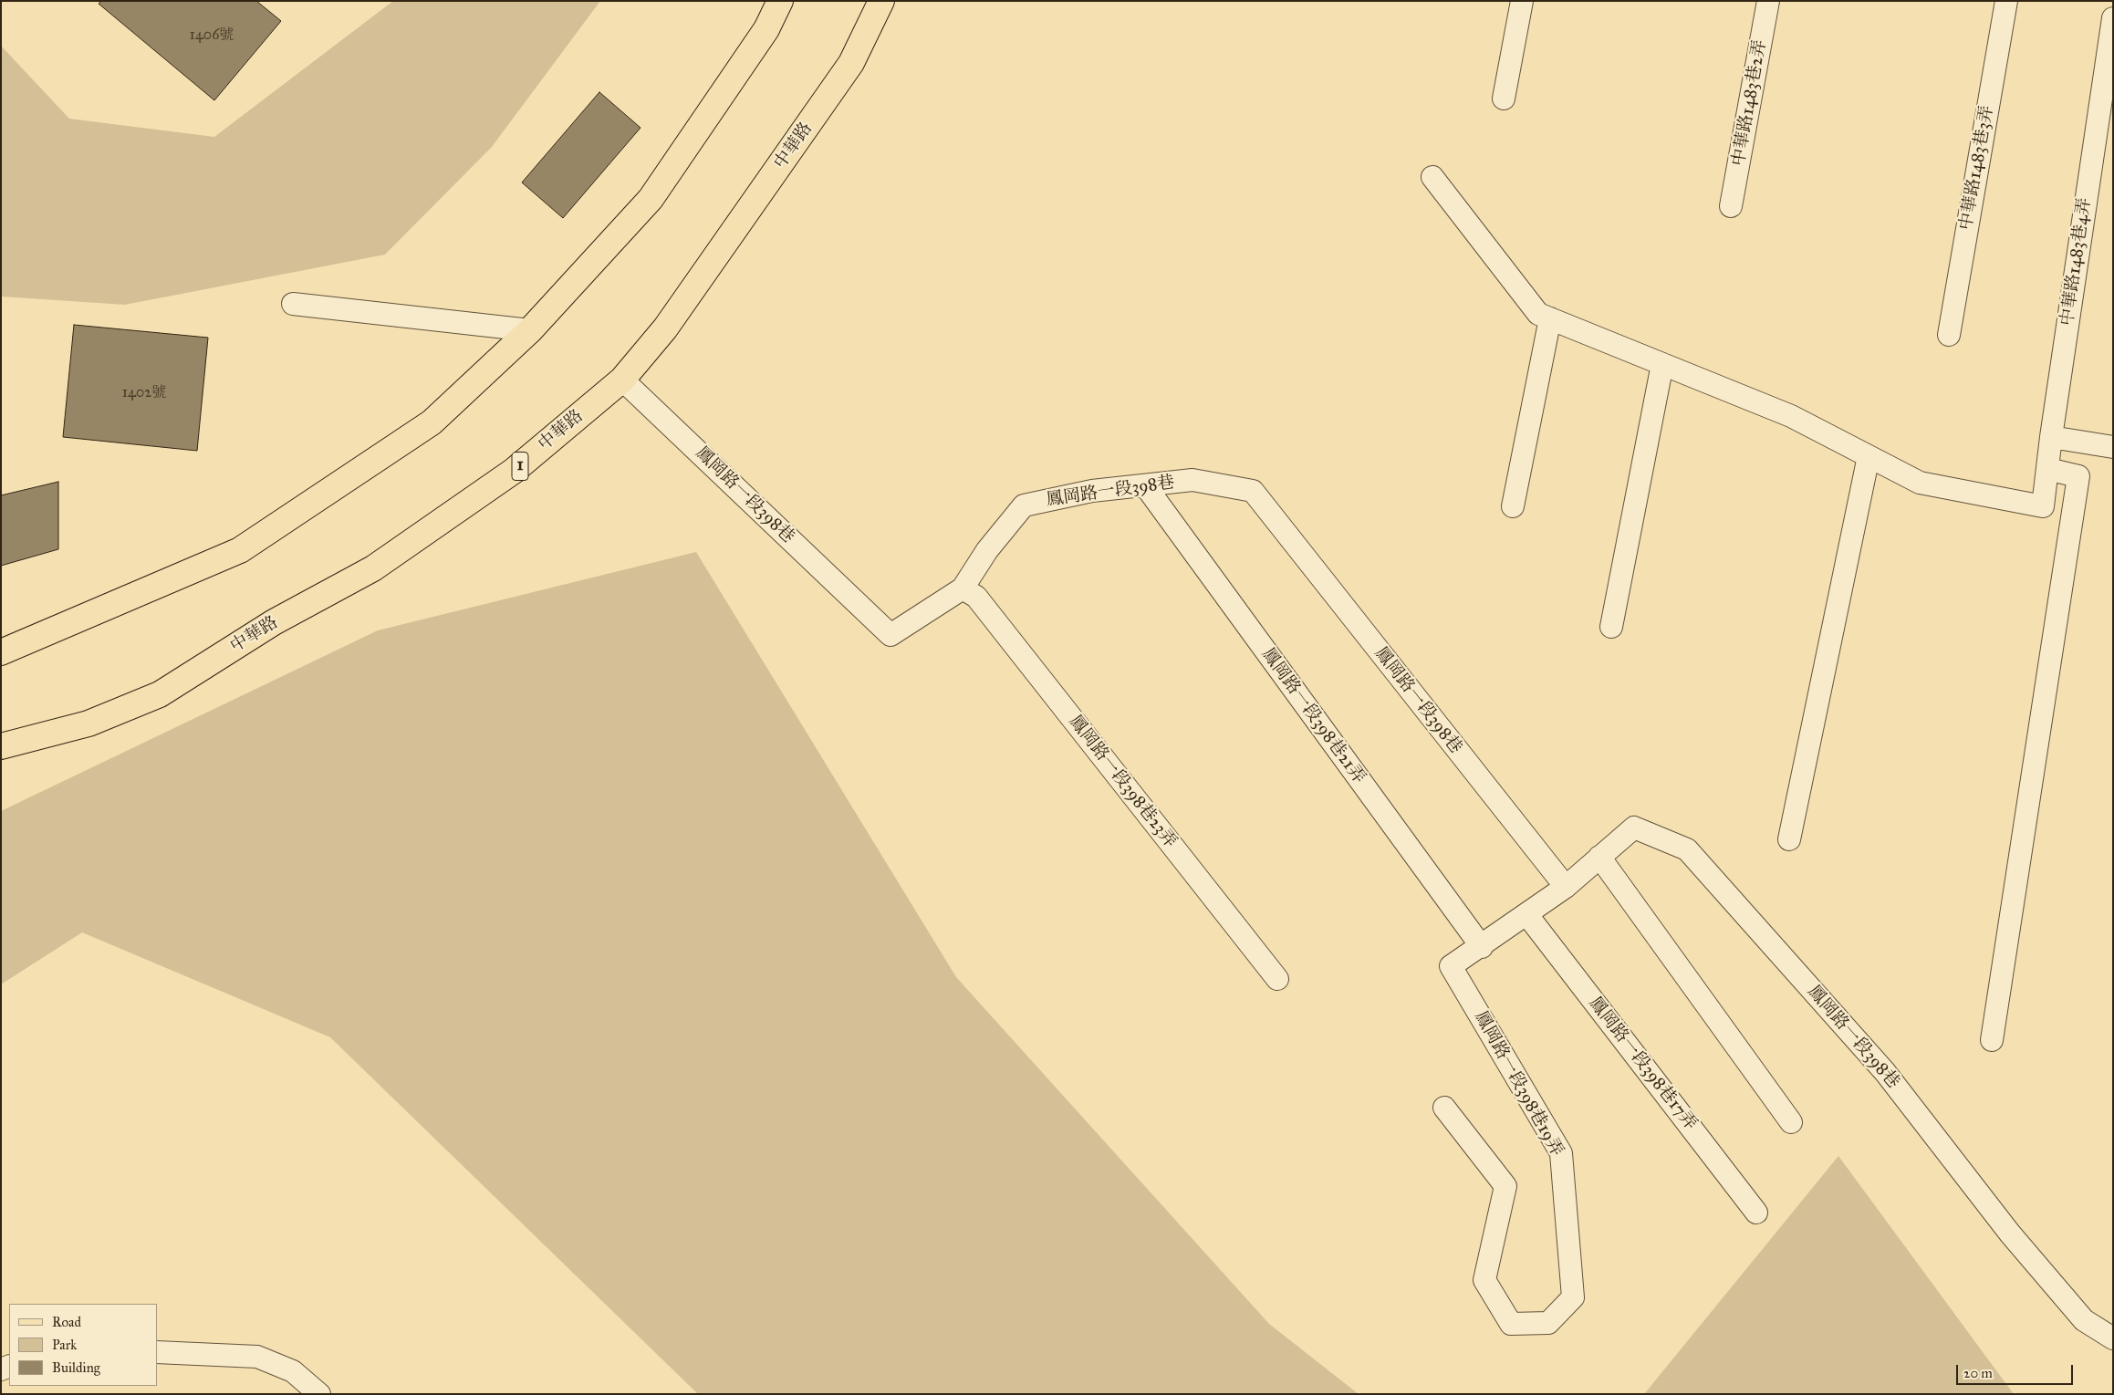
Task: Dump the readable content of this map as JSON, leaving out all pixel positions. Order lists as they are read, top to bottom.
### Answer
{
  "streets": {
    "main road": ["中華路", "1"],
    "lane": [
      "中華路1483巷2弄",
      "中華路1483巷3弄",
      "中華路1483巷4弄",
      "鳳岡路一段398巷",
      "鳳岡路一段398巷21弄",
      "鳳岡路一段398巷23弄",
      "鳳岡路一段398巷17弄",
      "鳳岡路一段398巷19弄"
    ]
  },
  "crossings": [
    ["中華路", "鳳岡路一段398巷"],
    ["鳳岡路一段398巷", "鳳岡路一段398巷21弄"],
    ["鳳岡路一段398巷", "鳳岡路一段398巷23弄"],
    ["鳳岡路一段398巷", "鳳岡路一段398巷17弄"],
    ["鳳岡路一段398巷", "鳳岡路一段398巷19弄"]
  ],
  "house_numbers": ["1406號", "1402號"],
  "legend": ["Road", "Park", "Building"],
  "scale_bar": "20 m"
}
